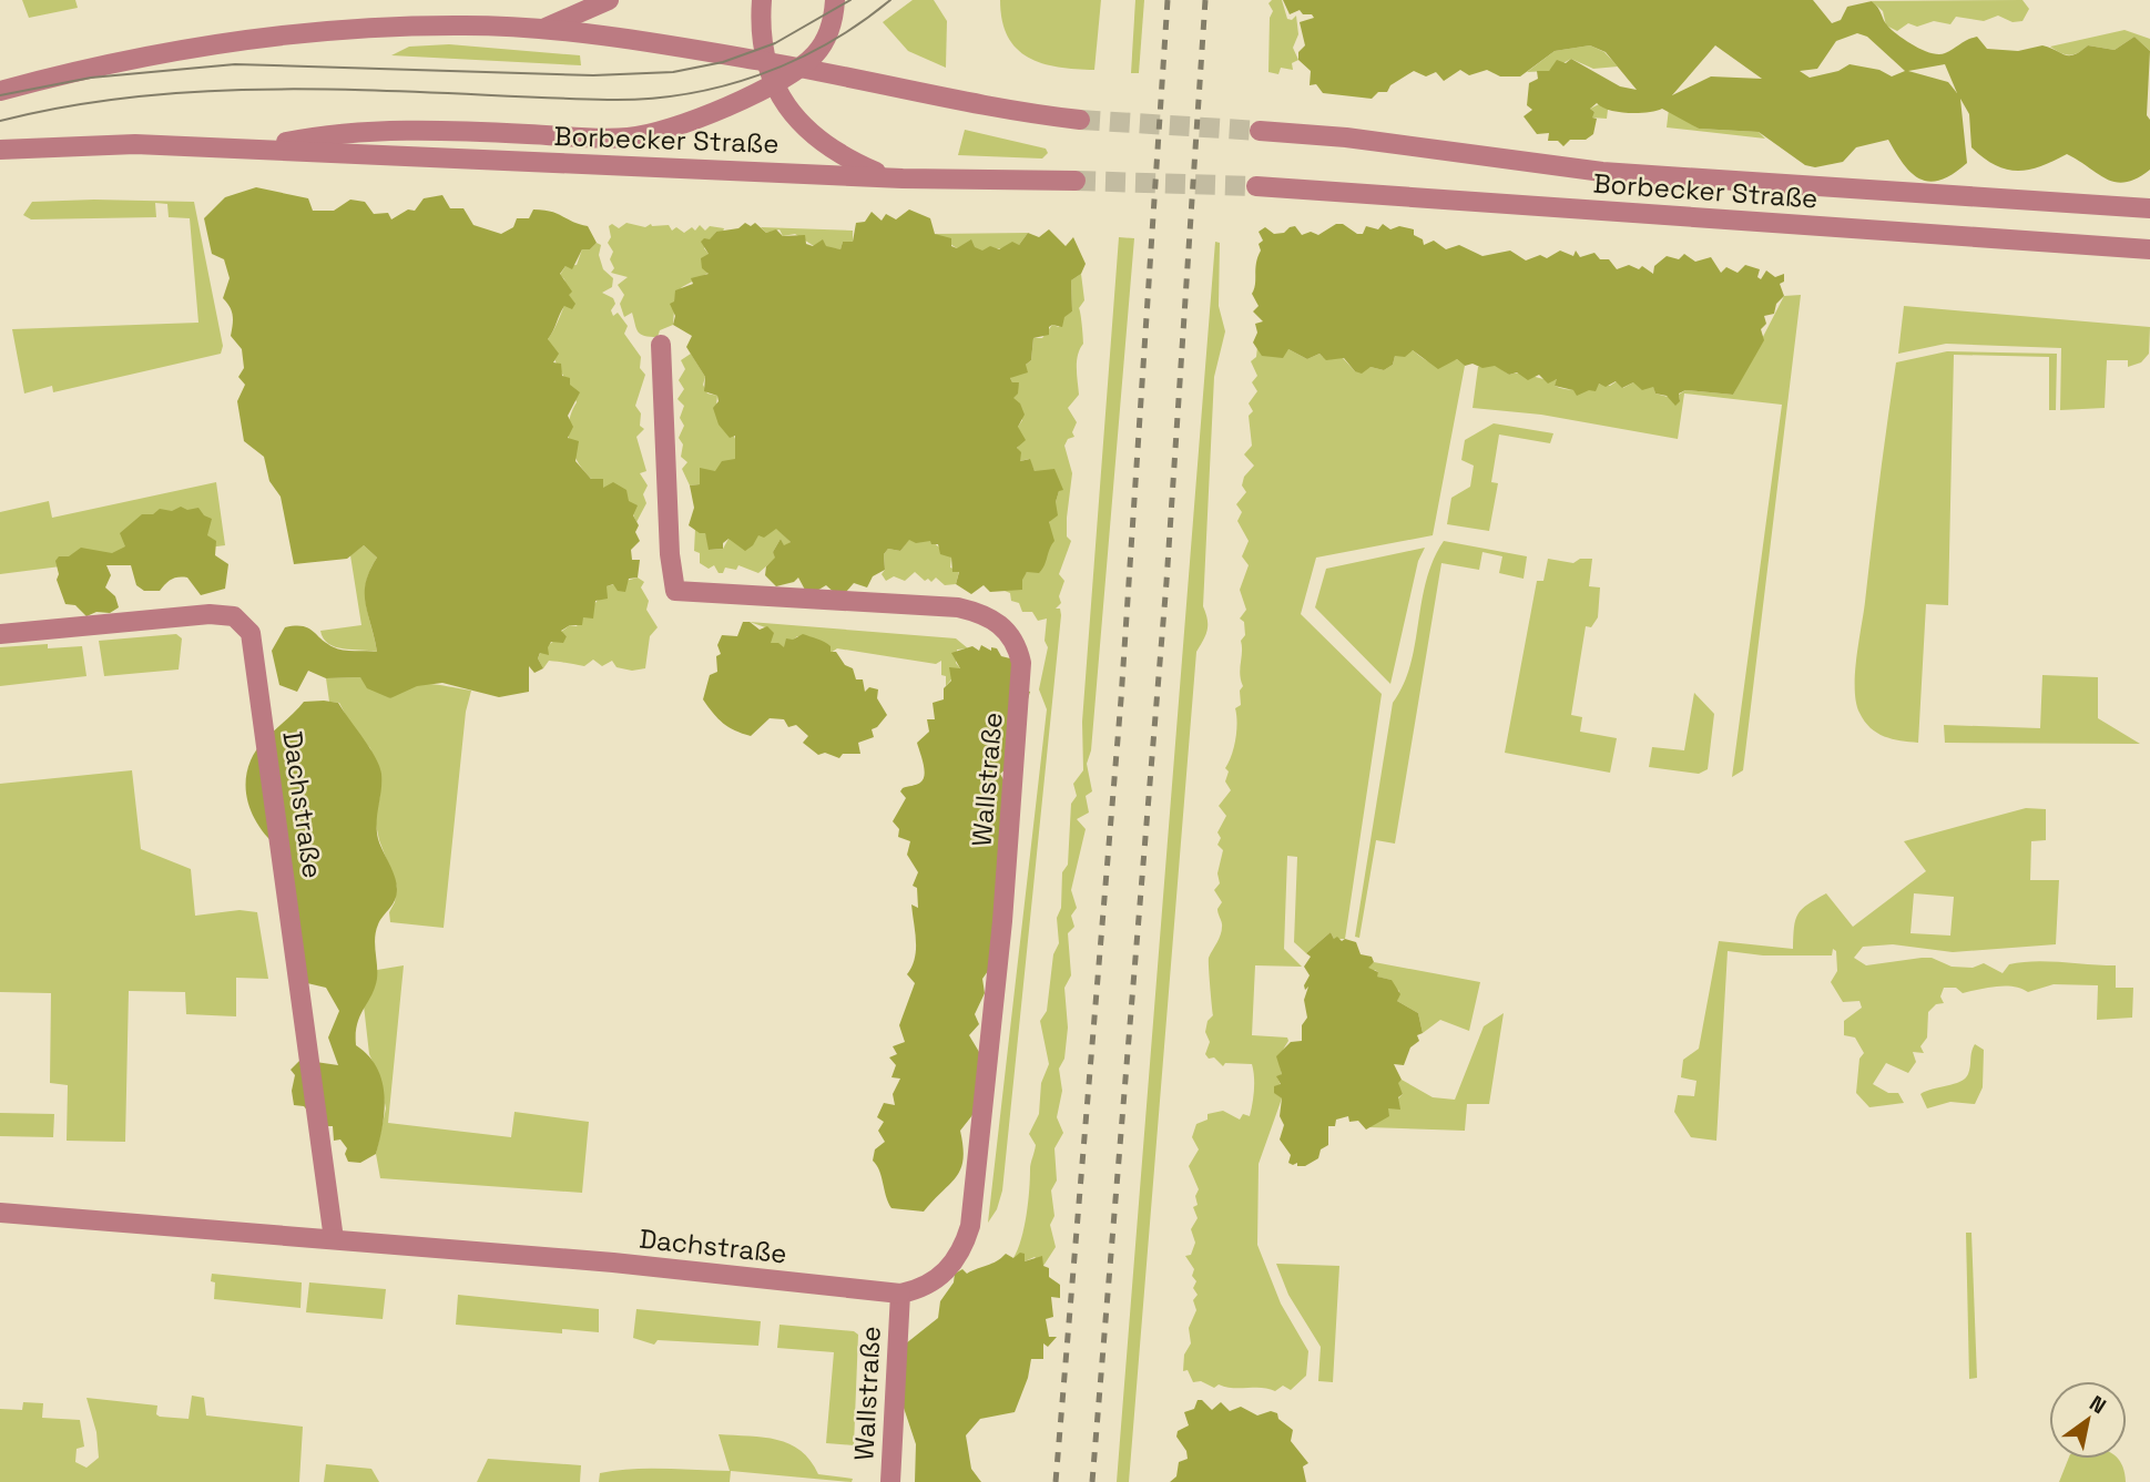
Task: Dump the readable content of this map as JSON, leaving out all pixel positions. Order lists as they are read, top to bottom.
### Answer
{
  "streets": {
    "street": ["Borbecker Straße", "Wallstraße", "Dachstraße"]
  },
  "crossings": [
    ["Wallstraße", "Dachstraße"]
  ],
  "north": "top right"
}
